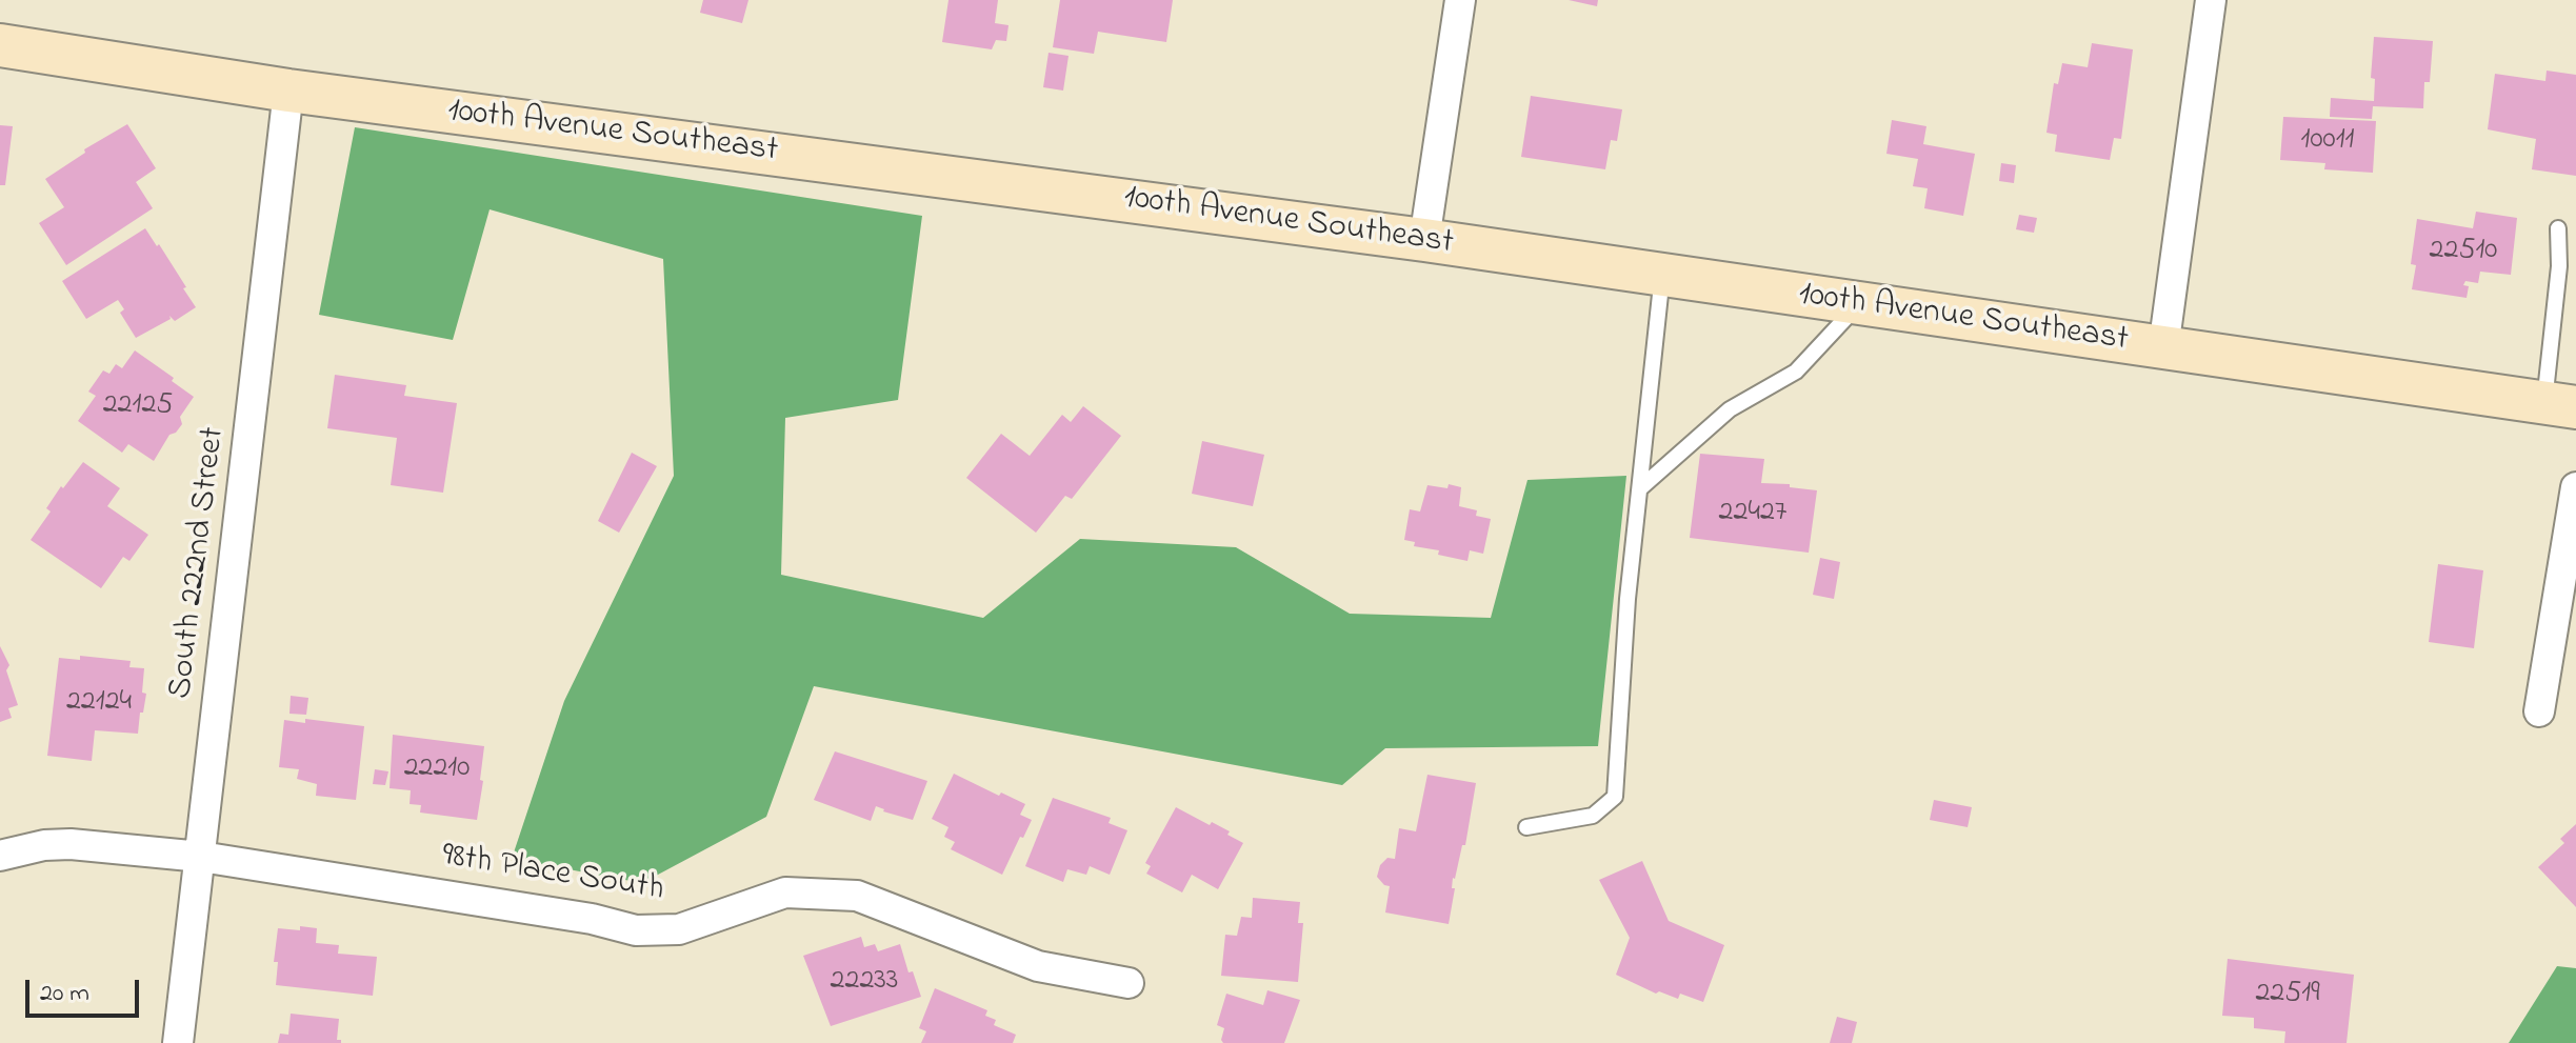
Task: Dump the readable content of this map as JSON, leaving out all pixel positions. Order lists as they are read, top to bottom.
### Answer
{
  "streets": {
    "street": ["100th Avenue Southeast", "South 222nd Street", "98th Place South"]
  },
  "crossings": [
    ["100th Avenue Southeast", "South 222nd Street"],
    ["South 222nd Street", "98th Place South"]
  ],
  "house_numbers": [
    "10011",
    "22510",
    "22125",
    "22427",
    "22124",
    "22210",
    "22233",
    "22519"
  ],
  "scale_bar": "20 m"
}
